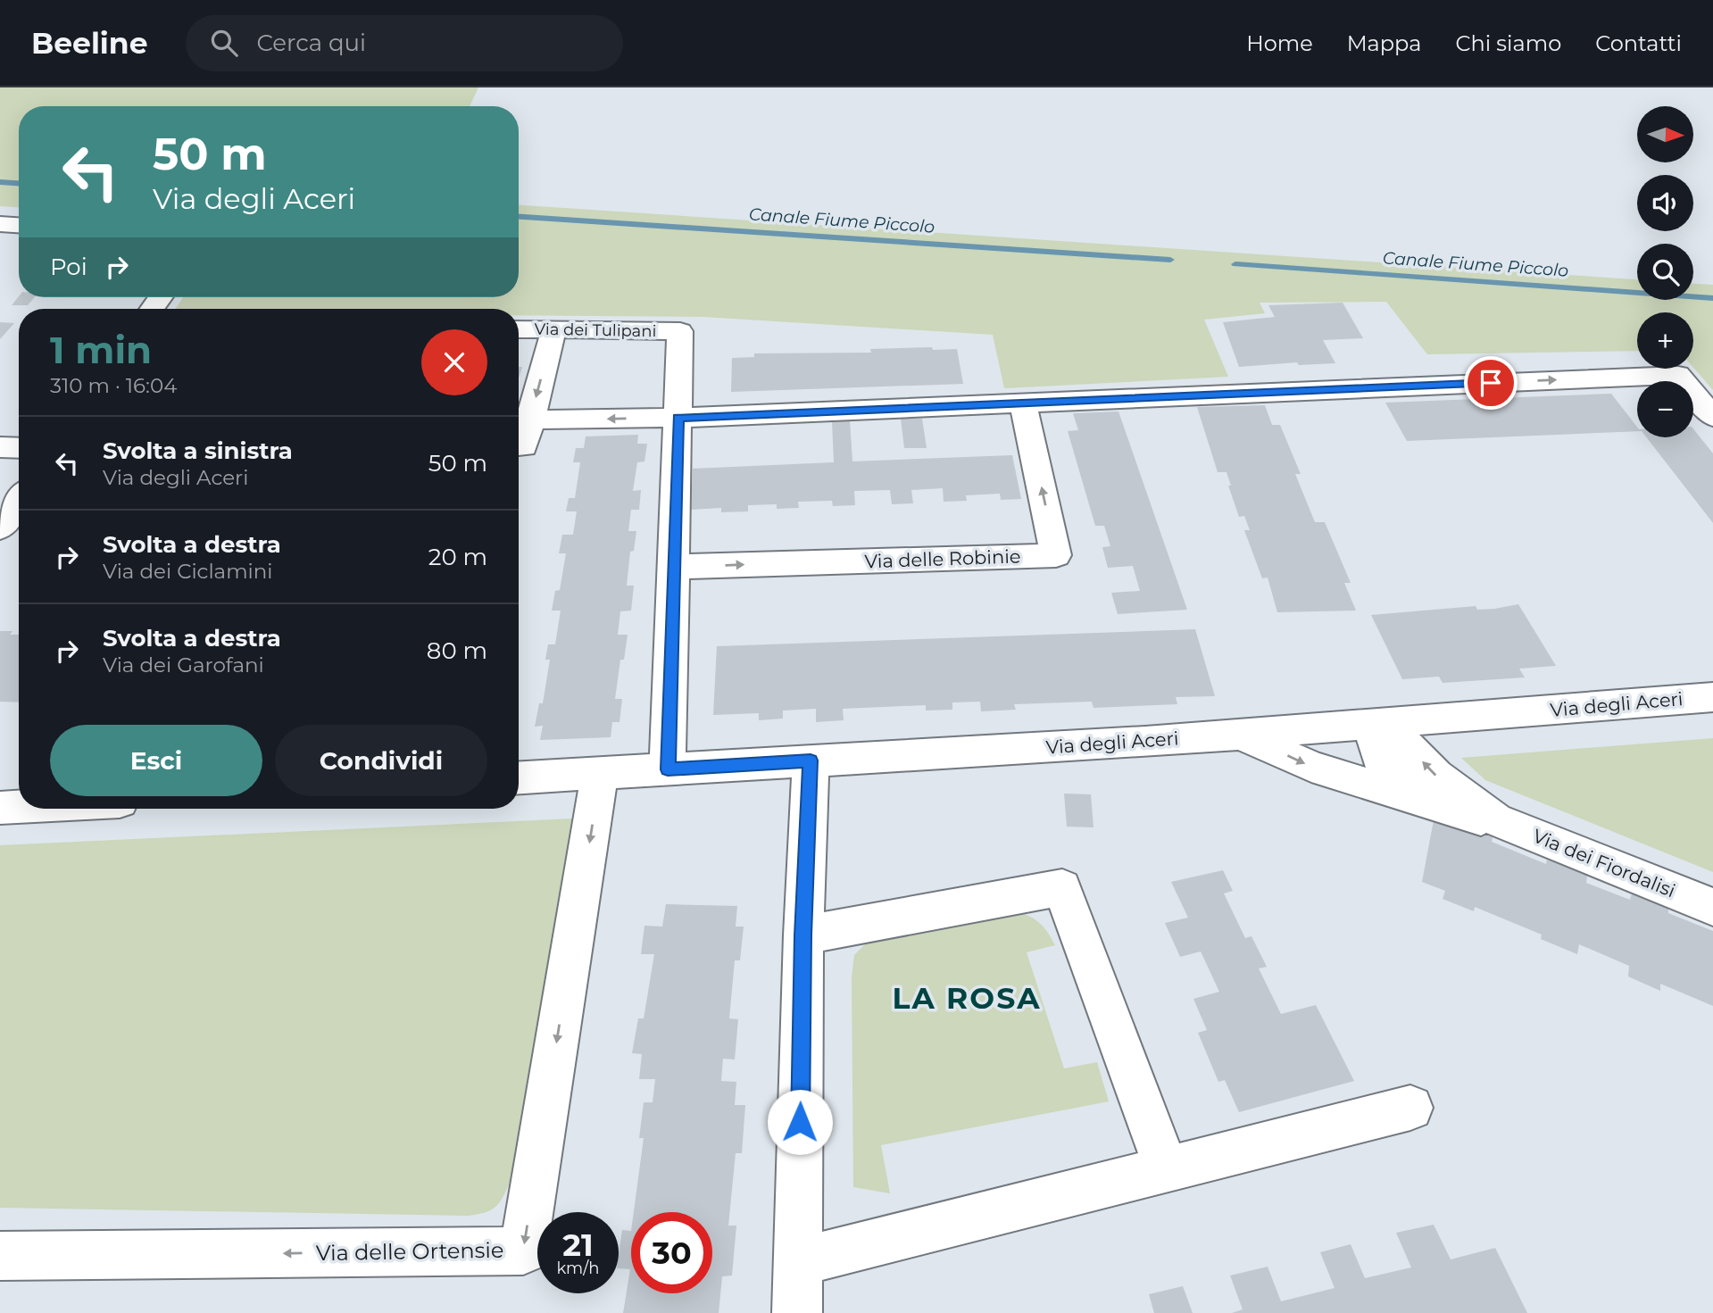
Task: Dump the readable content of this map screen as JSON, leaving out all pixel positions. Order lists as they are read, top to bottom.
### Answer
{
  "streets": {
    "street": [
      "Via dei Tulipani",
      "Via delle Robinie",
      "Via degli Aceri",
      "Via dei Fiordalisi",
      "Via delle Ortensie"
    ]
  },
  "crossings": [
    ["Via degli Aceri", "Via dei Fiordalisi"],
    ["Via degli Aceri", "Via delle Ortensie"]
  ],
  "districts": ["LA ROSA"],
  "water": ["Canale Fiume Piccolo"],
  "north": "right",
  "page": {
    "header": "Beeline",
    "search": "Cerca qui",
    "nav": [
      "Home",
      "Mappa",
      "Chi siamo",
      "Contatti"
    ],
    "map_buttons": ["+", "−"],
    "turn": ["50 m", "Via degli Aceri"],
    "then": "Poi",
    "heading": ["1 min", "310 m · 16:04"],
    "list": [
      {
        "name": "Svolta a sinistra",
        "note": "Via degli Aceri",
        "value": "50 m"
      },
      {
        "name": "Svolta a destra",
        "note": "Via dei Ciclamini",
        "value": "20 m"
      },
      {
        "name": "Svolta a destra",
        "note": "Via dei Garofani",
        "value": "80 m"
      }
    ],
    "buttons": ["Esci", "Condividi"],
    "speed": "21 km/h",
    "limit": "30"
  }
}
